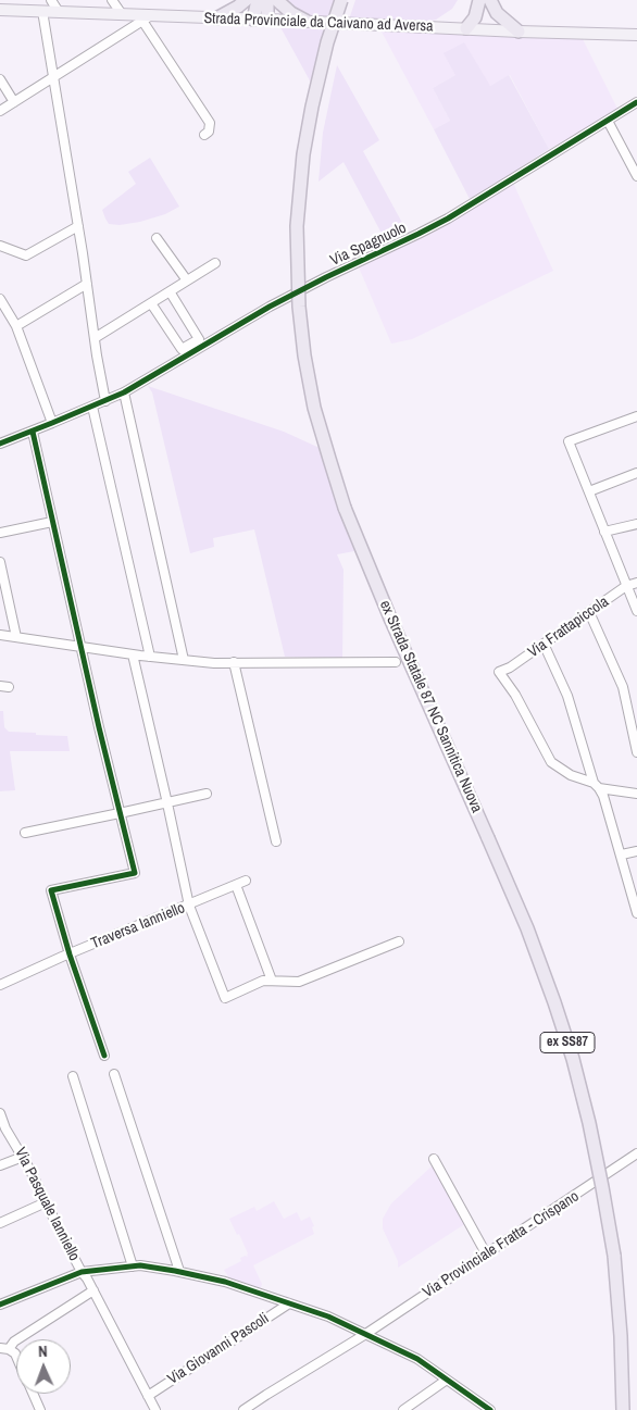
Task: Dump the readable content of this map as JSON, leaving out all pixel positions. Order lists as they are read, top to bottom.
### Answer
{
  "streets": {
    "highway": ["ex Strada Statale 87 NC Sannitica Nuova", "ex SS87"],
    "main road": ["Strada Provinciale da Caivano ad Aversa"],
    "street": [
      "Via Spagnuolo",
      "Via Frattapiccola",
      "Traversa Ianniello",
      "Via Pasquale Ianniello",
      "Via Provinciale Fratta - Crispano",
      "Via Giovanni Pascoli"
    ]
  },
  "crossings": [
    ["Via Pasquale Ianniello", "Via Giovanni Pascoli"]
  ],
  "north": "top"
}
